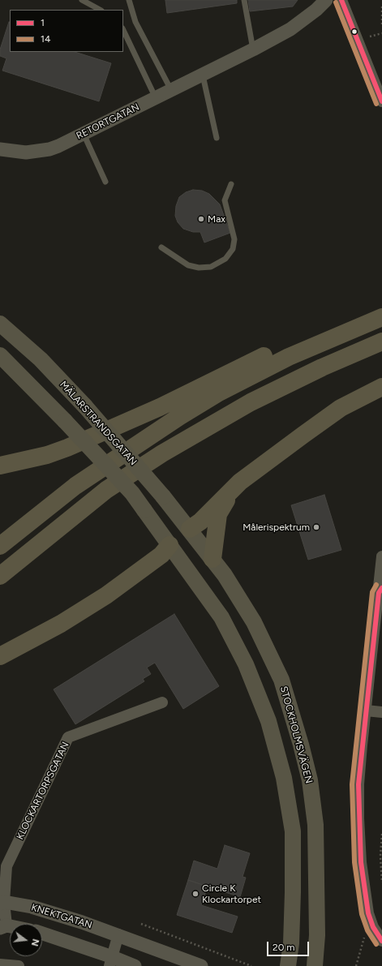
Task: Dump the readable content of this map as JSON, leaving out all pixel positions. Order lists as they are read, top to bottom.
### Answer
{
  "streets": {
    "main road": ["MÄLARSTRANDSGATAN", "STOCKHOLMSVÄGEN"],
    "street": ["RETORTGATAN", "KLOCKARTORPSGATAN", "KNEKTGATAN"]
  },
  "crossings": [
    ["MÄLARSTRANDSGATAN", "STOCKHOLMSVÄGEN"],
    ["KLOCKARTORPSGATAN", "KNEKTGATAN"]
  ],
  "places": ["Max", "Målerispektrum", "Circle K Klockartorpet"],
  "lines": ["transit line 1", "transit line 14"],
  "legend": ["1", "14"],
  "scale_bar": "20 m",
  "north": "right"
}
